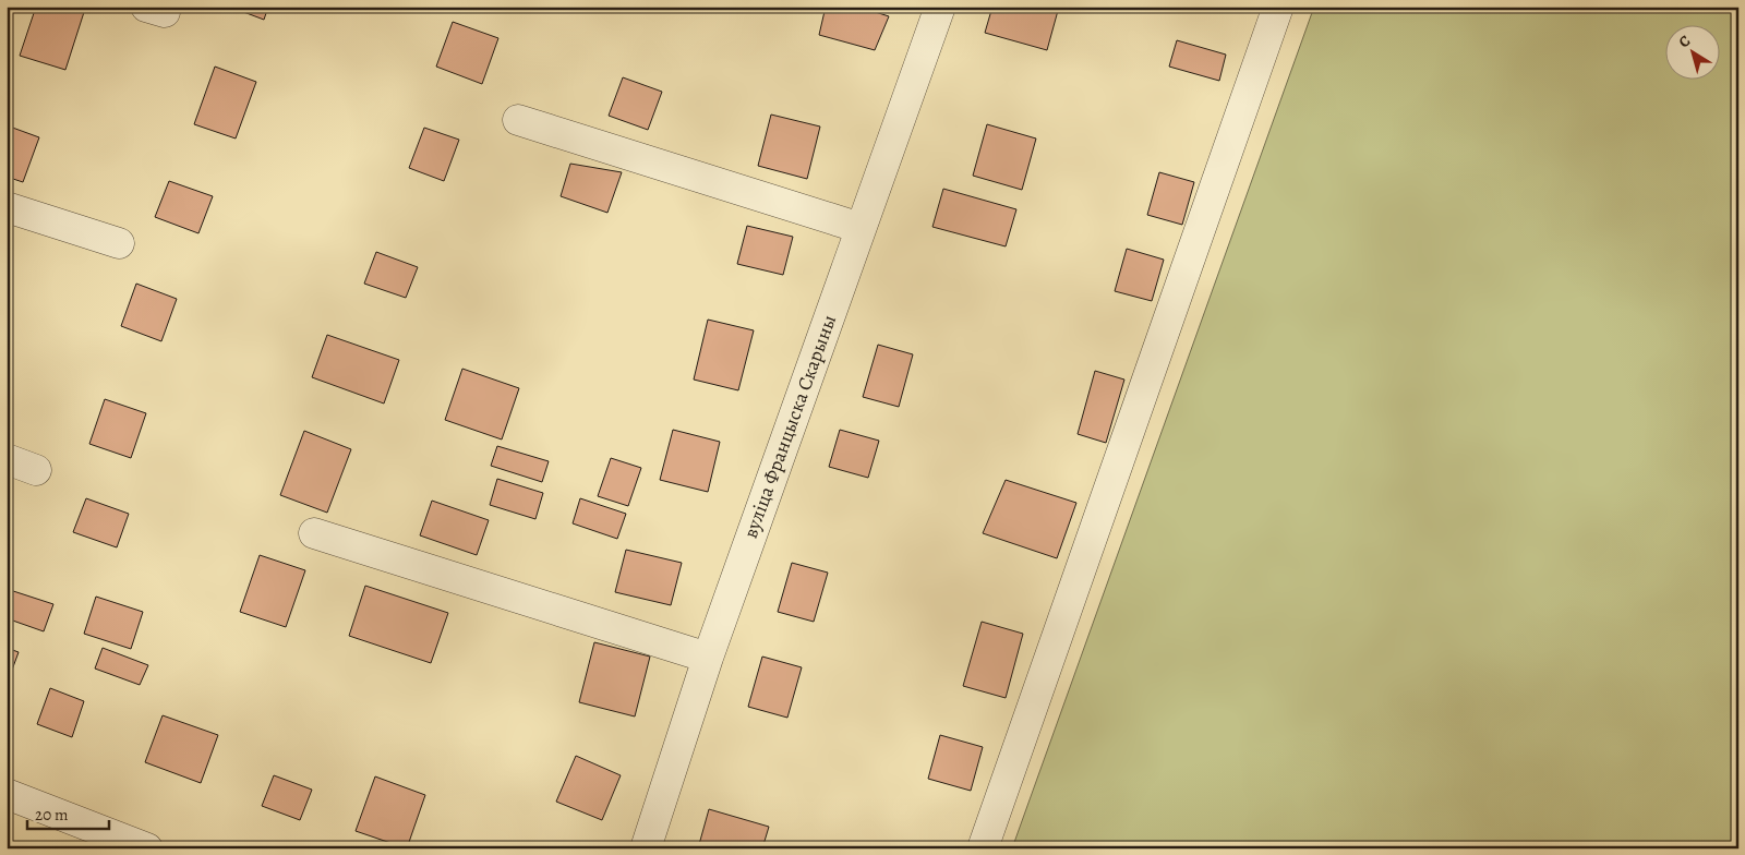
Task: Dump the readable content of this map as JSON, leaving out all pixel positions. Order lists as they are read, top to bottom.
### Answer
{
  "streets": {
    "street": ["вуліца Францыска Скарыны"]
  },
  "scale_bar": "20 m",
  "north": "top left"
}
